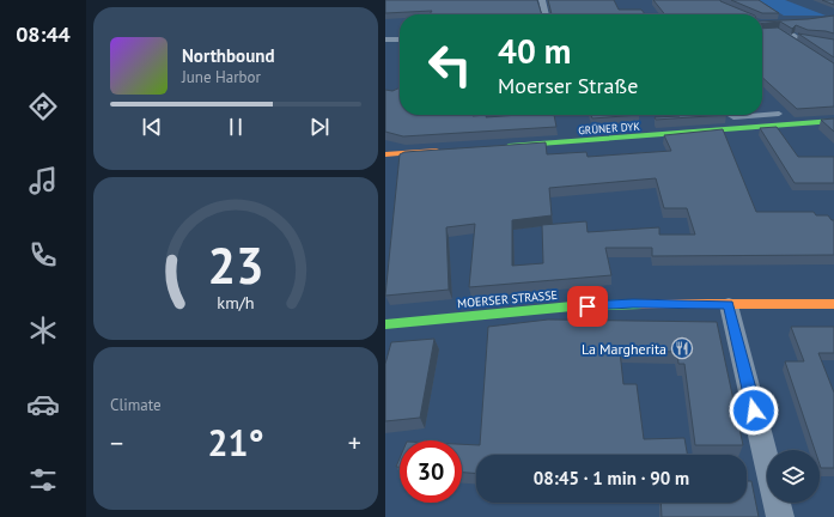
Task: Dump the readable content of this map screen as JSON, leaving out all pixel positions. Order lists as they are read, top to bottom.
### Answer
{
  "streets": {
    "street": ["GRÜNER DYK", "MOERSER STRASSE"]
  },
  "places": {
    "restaurant": ["La Margherita"]
  },
  "page": {
    "tabs": "08:44",
    "turn": ["40 m", "Moerser Straße"],
    "song": ["Northbound", "June Harbor"],
    "tile": "Climate",
    "heat": ["−", "21°", "+"],
    "limit": "30",
    "trip": "08:45 · 1 min · 90 m",
    "gauge": ["23", "km/h"]
  }
}
